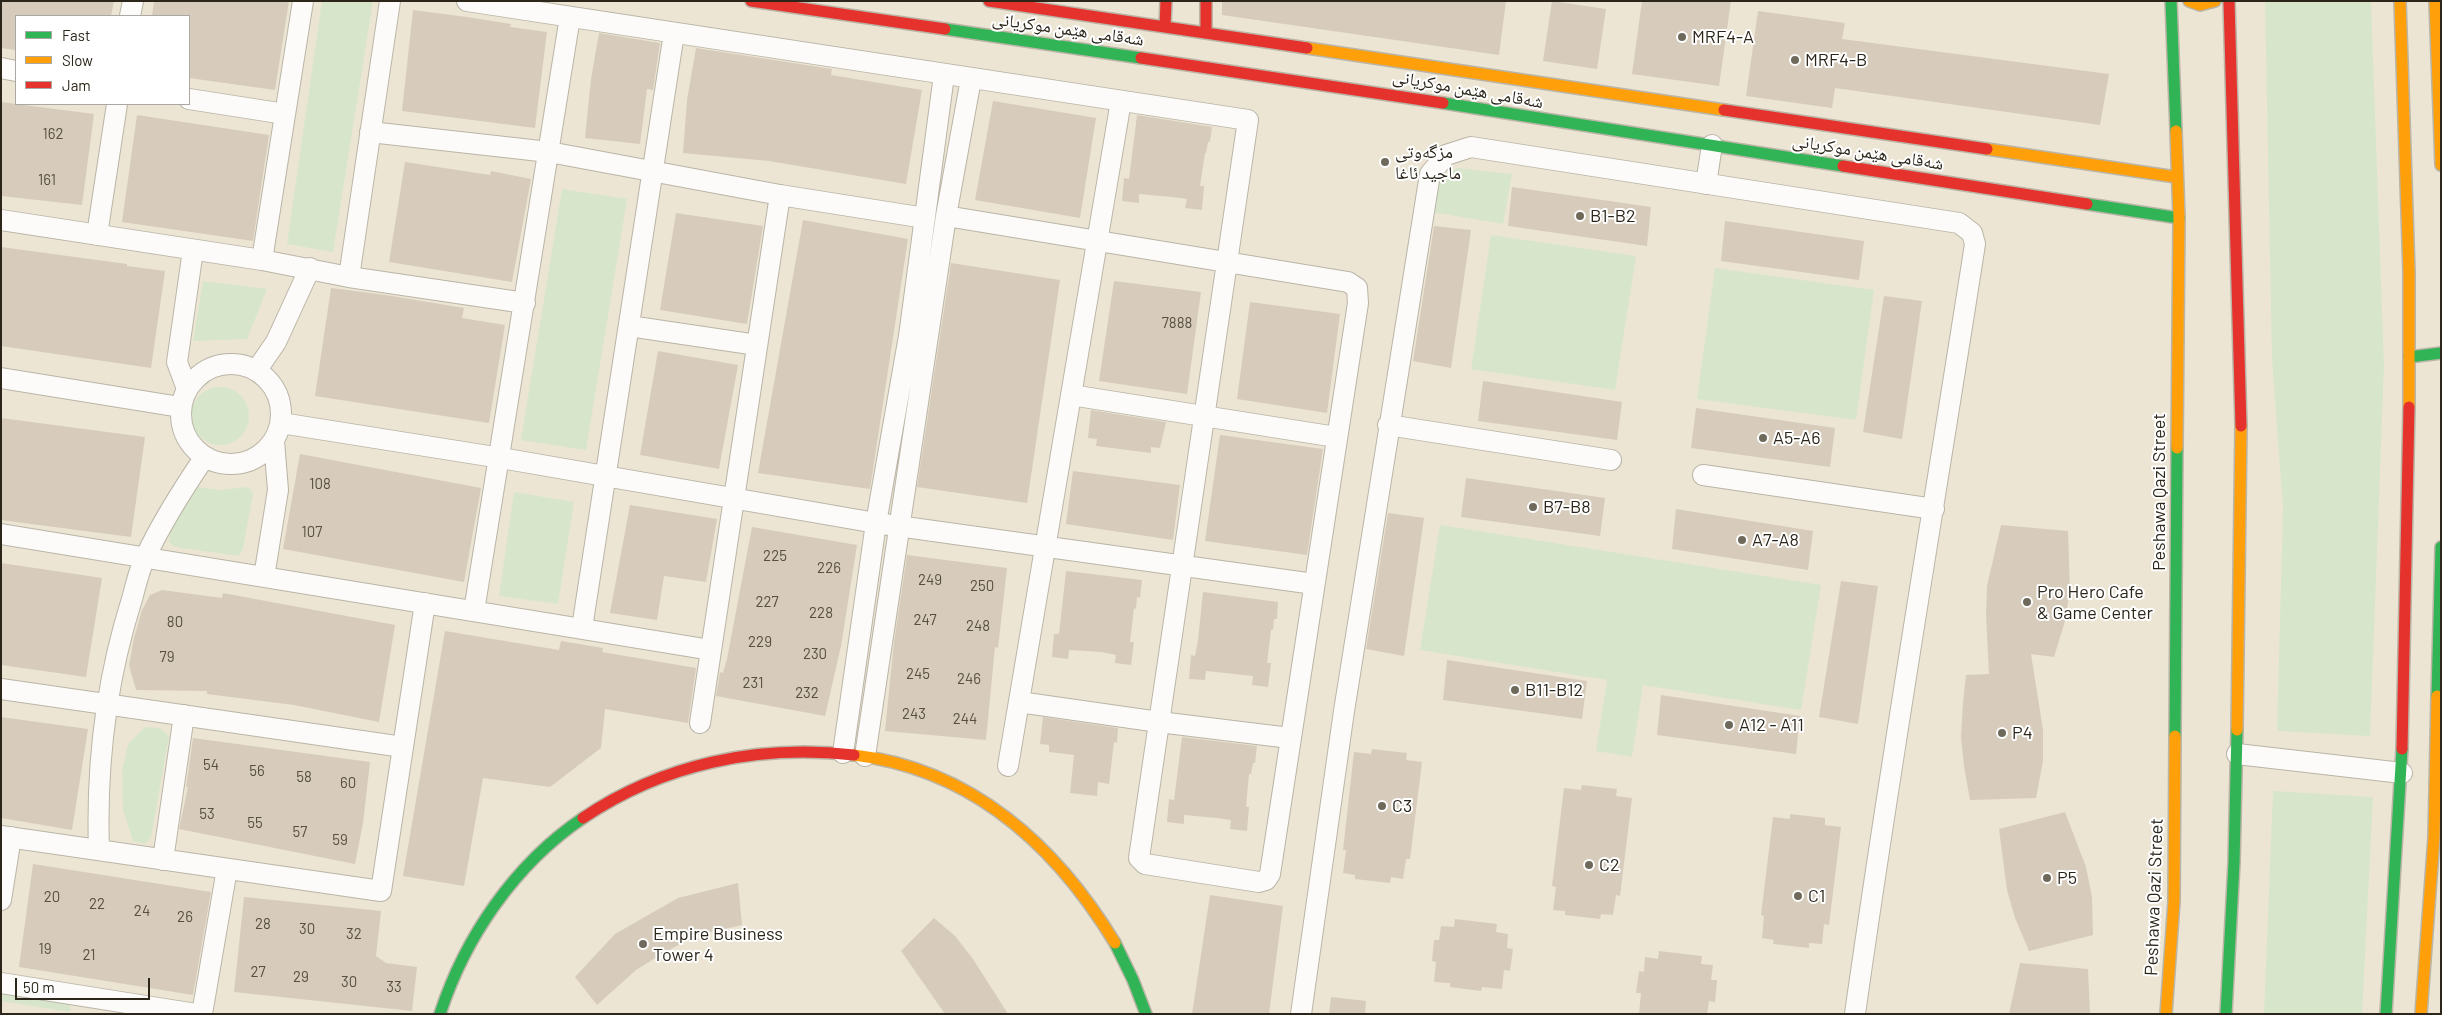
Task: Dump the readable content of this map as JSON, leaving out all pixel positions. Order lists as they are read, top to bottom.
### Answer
{
  "streets": {
    "main road": ["شەقامی هێمن موکریانی", "Peshawa Qazi Street"]
  },
  "crossings": [
    ["شەقامی هێمن موکریانی", "Peshawa Qazi Street"]
  ],
  "places": [
    "MRF4-A",
    "MRF4-B",
    "مزگەوتی ماجید ئاغا",
    "B1-B2",
    "A5-A6",
    "B7-B8",
    "A7-A8",
    "Pro Hero Cafe & Game Center",
    "B11-B12",
    "A12 - A11",
    "P4",
    "C3",
    "C2",
    "P5",
    "C1",
    "Empire Business Tower 4"
  ],
  "house_numbers": [
    "162",
    "161",
    "7888",
    "108",
    "107",
    "225",
    "226",
    "249",
    "250",
    "227",
    "228",
    "247",
    "80",
    "248",
    "229",
    "230",
    "79",
    "245",
    "246",
    "231",
    "232",
    "243",
    "244",
    "54",
    "56",
    "58",
    "60",
    "53",
    "55",
    "57",
    "59",
    "20",
    "22",
    "24",
    "26",
    "28",
    "30",
    "32",
    "19",
    "21",
    "27",
    "29",
    "30",
    "33"
  ],
  "legend": ["Fast", "Slow", "Jam"],
  "scale_bar": "50 m"
}
